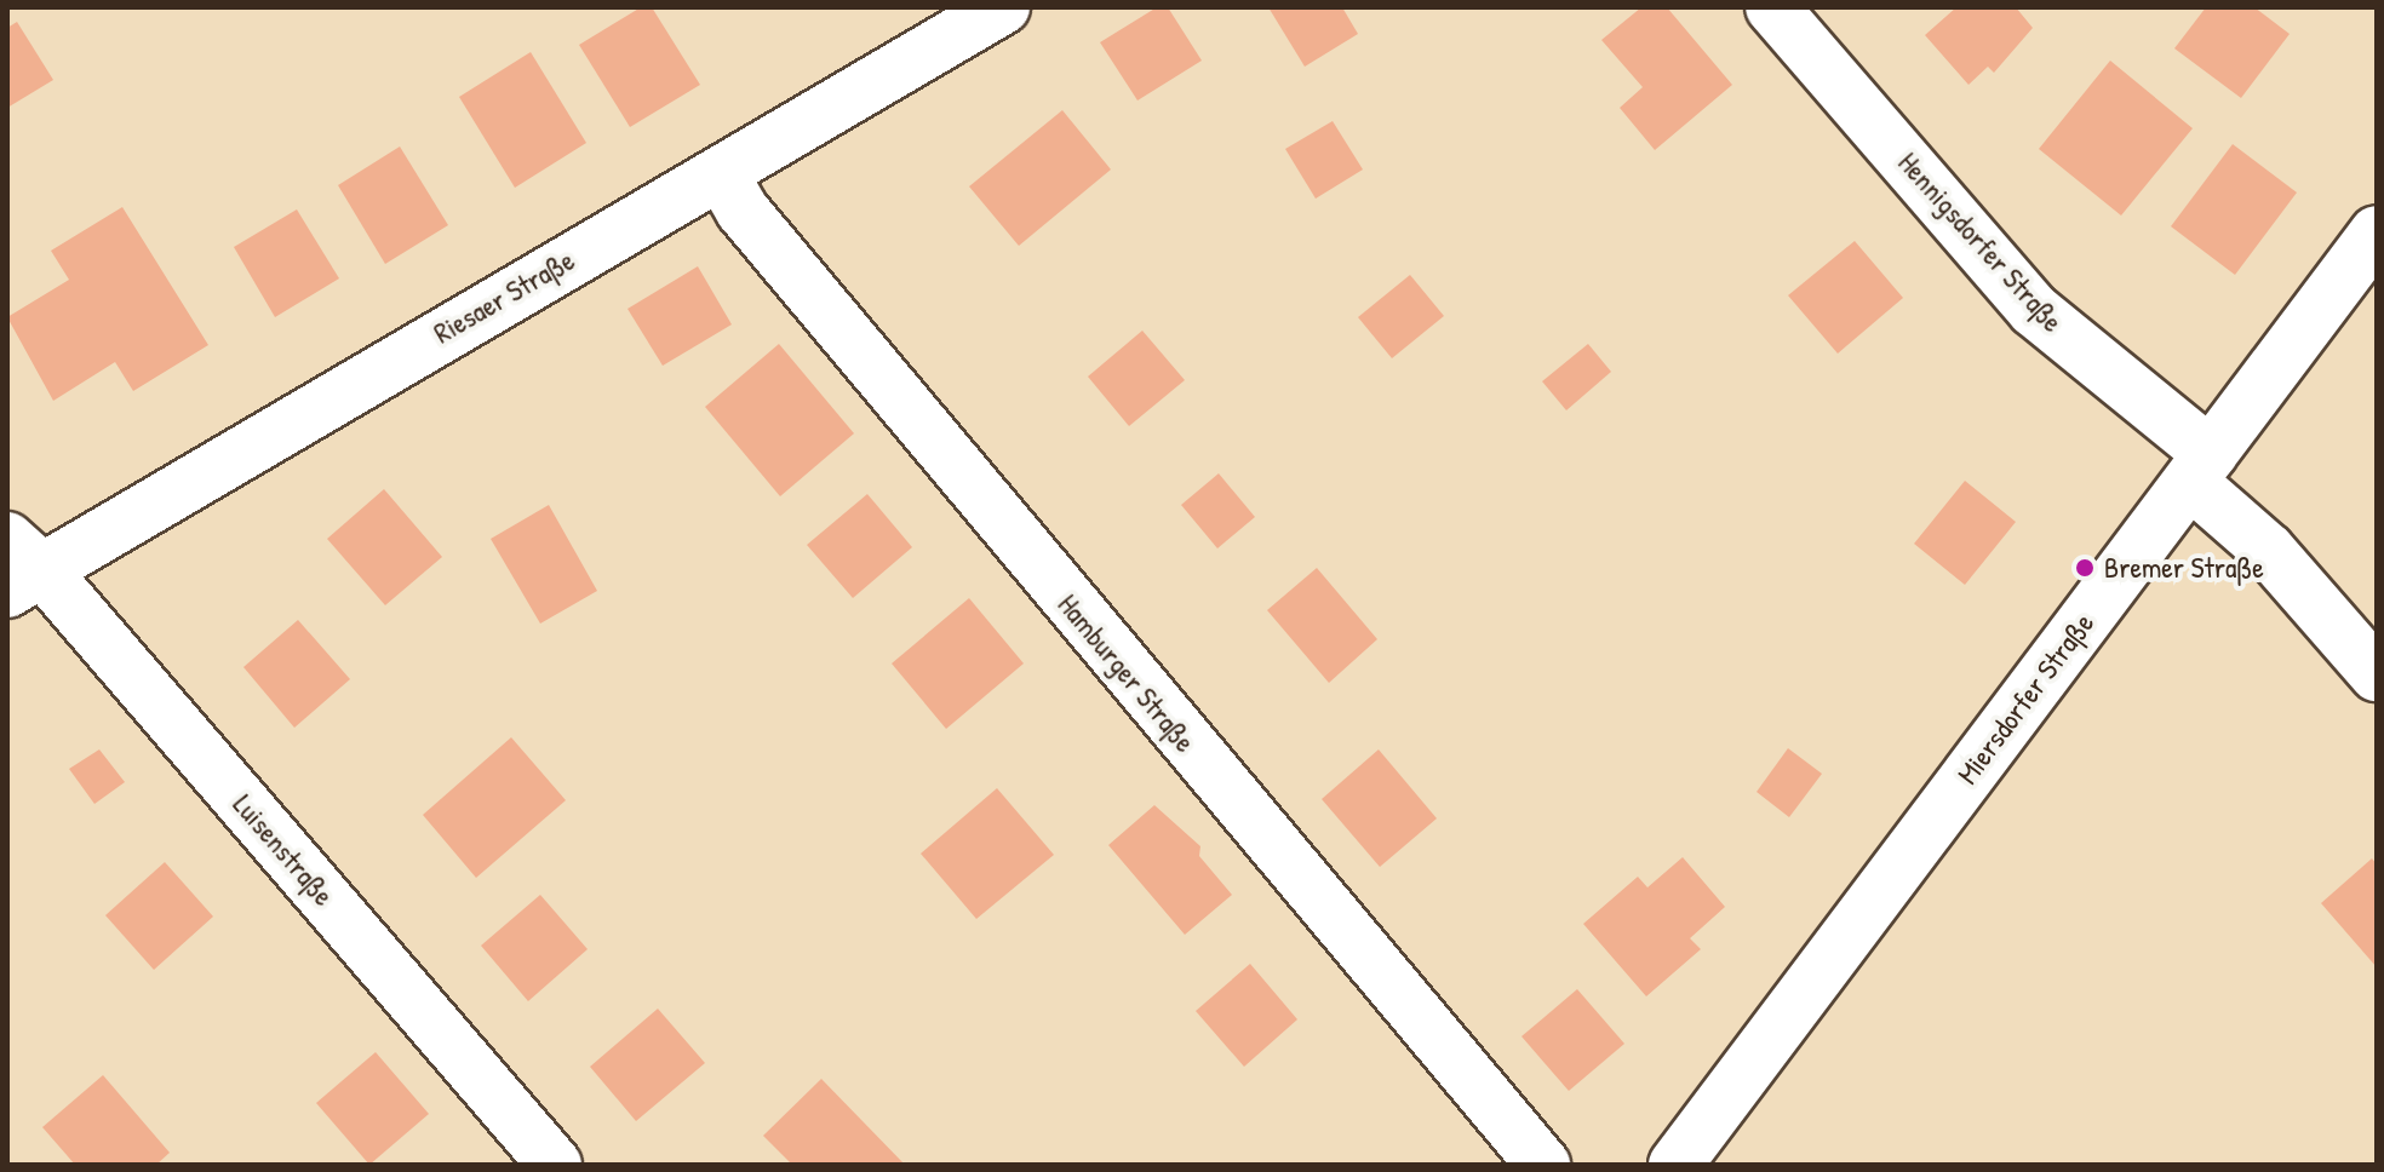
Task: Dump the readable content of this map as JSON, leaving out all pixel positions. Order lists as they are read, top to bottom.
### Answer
{
  "streets": {
    "street": [
      "Hennigsdorfer Straße",
      "Riesaer Straße",
      "Hamburger Straße",
      "Miersdorfer Straße",
      "Luisenstraße"
    ]
  },
  "crossings": [
    ["Hennigsdorfer Straße", "Miersdorfer Straße"],
    ["Riesaer Straße", "Hamburger Straße"],
    ["Riesaer Straße", "Luisenstraße"]
  ],
  "places": ["Bremer Straße"]
}
